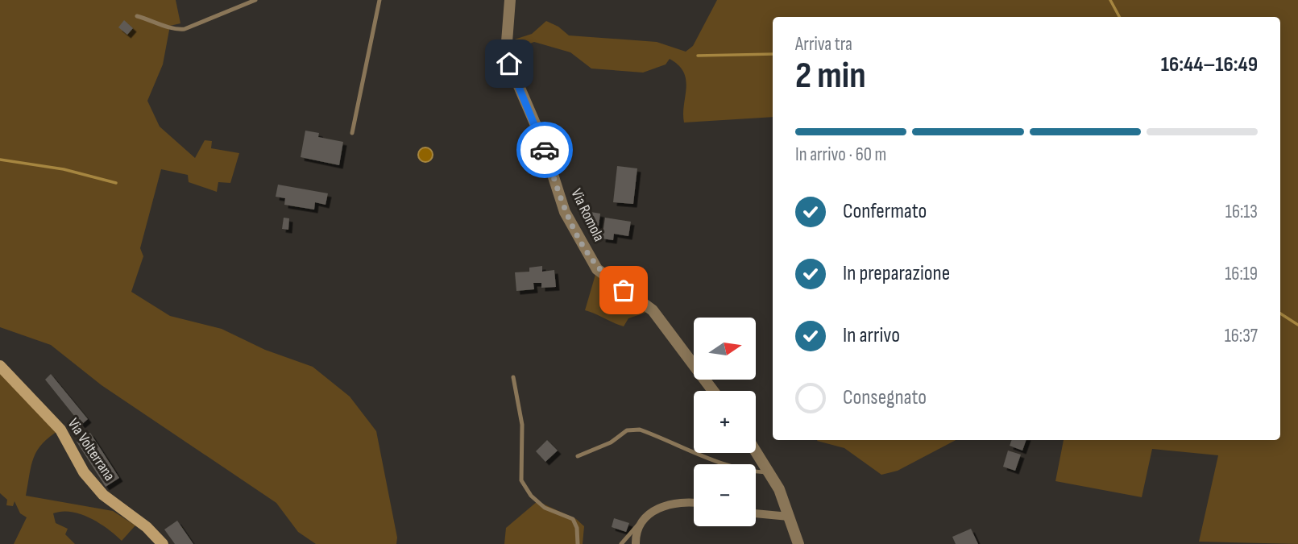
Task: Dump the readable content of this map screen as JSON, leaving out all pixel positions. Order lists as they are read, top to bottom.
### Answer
{
  "streets": {
    "main road": ["Via Volterrana"],
    "street": ["Via Romola"]
  },
  "north": "right",
  "page": {
    "heading": ["2 min", "Arriva tra", "16:44–16:49"],
    "bar": "In arrivo · 60 m",
    "list": [
      ["Confermato", "16:13"],
      ["In preparazione", "16:19"],
      ["In arrivo", "16:37"],
      "Consegnato"
    ],
    "map_buttons": ["+", "−"]
  }
}
